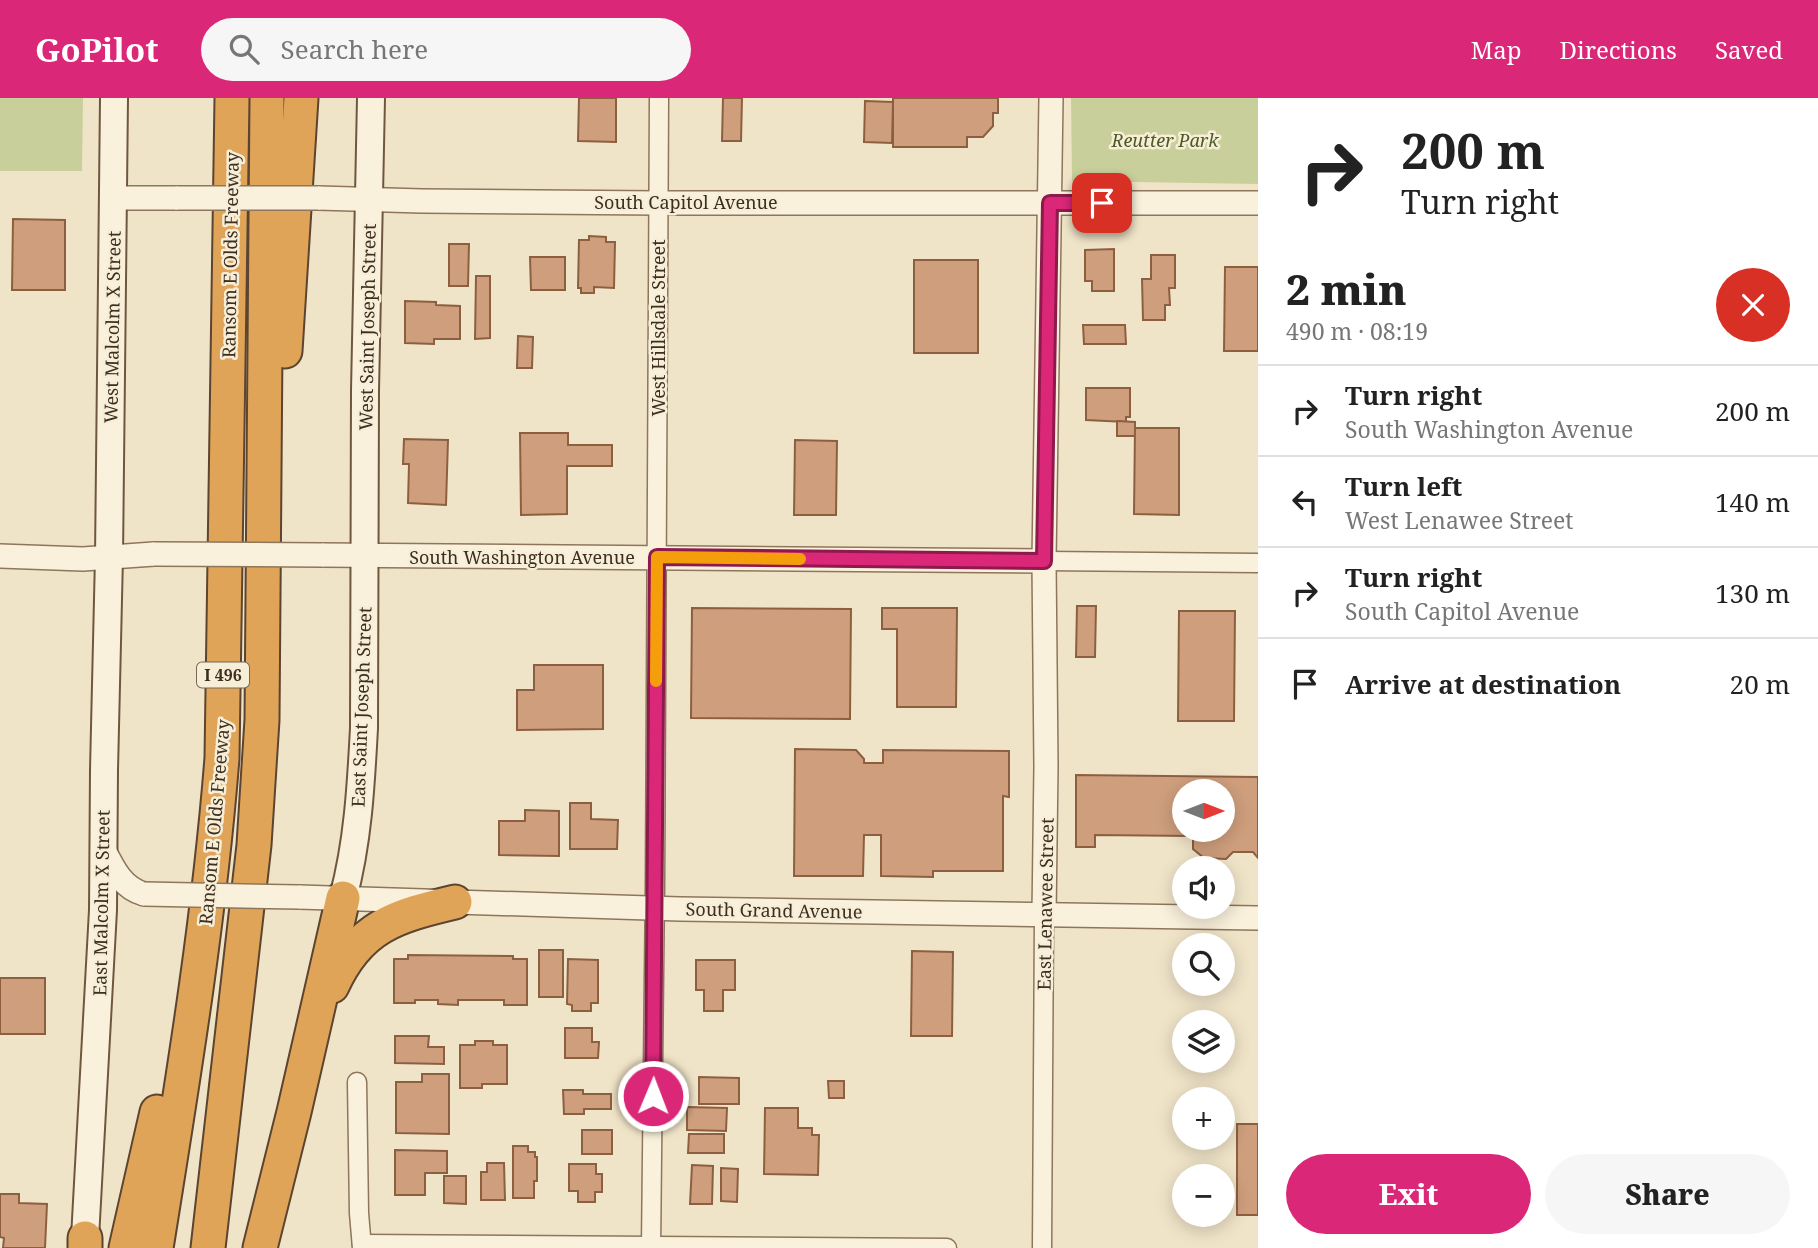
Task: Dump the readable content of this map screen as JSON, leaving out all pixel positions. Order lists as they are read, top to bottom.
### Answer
{
  "streets": {
    "highway": ["Ransom E Olds Freeway", "I 496"],
    "main road": [
      "West Malcolm X Street",
      "West Saint Joseph Street",
      "East Saint Joseph Street",
      "East Malcolm X Street"
    ],
    "street": [
      "South Capitol Avenue",
      "West Hillsdale Street",
      "South Washington Avenue",
      "East Lenawee Street",
      "South Grand Avenue"
    ]
  },
  "crossings": [
    ["South Capitol Avenue", "West Malcolm X Street"],
    ["South Capitol Avenue", "West Saint Joseph Street"],
    ["South Capitol Avenue", "West Hillsdale Street"],
    ["South Capitol Avenue", "East Lenawee Street"],
    ["West Malcolm X Street", "South Washington Avenue"],
    ["West Malcolm X Street", "East Malcolm X Street"],
    ["West Saint Joseph Street", "South Washington Avenue"],
    ["West Saint Joseph Street", "East Saint Joseph Street"],
    ["West Hillsdale Street", "South Washington Avenue"],
    ["West Hillsdale Street", "South Grand Avenue"],
    ["South Washington Avenue", "East Saint Joseph Street"],
    ["South Washington Avenue", "East Malcolm X Street"],
    ["South Washington Avenue", "East Lenawee Street"],
    ["East Saint Joseph Street", "South Grand Avenue"],
    ["East Malcolm X Street", "South Grand Avenue"],
    ["East Lenawee Street", "South Grand Avenue"]
  ],
  "parks": ["Reutter Park"],
  "north": "right",
  "page": {
    "header": "GoPilot",
    "search": "Search here",
    "nav": ["Map", "Directions", "Saved"],
    "turn": ["200 m", "Turn right"],
    "heading": ["2 min", "490 m · 08:19"],
    "list": [
      {
        "name": "Turn right",
        "note": "South Washington Avenue",
        "value": "200 m"
      },
      {
        "name": "Turn left",
        "note": "West Lenawee Street",
        "value": "140 m"
      },
      {
        "name": "Turn right",
        "note": "South Capitol Avenue",
        "value": "130 m"
      },
      {
        "name": "Arrive at destination",
        "value": "20 m"
      }
    ],
    "map_buttons": ["+", "−"],
    "buttons": ["Exit", "Share"]
  }
}
